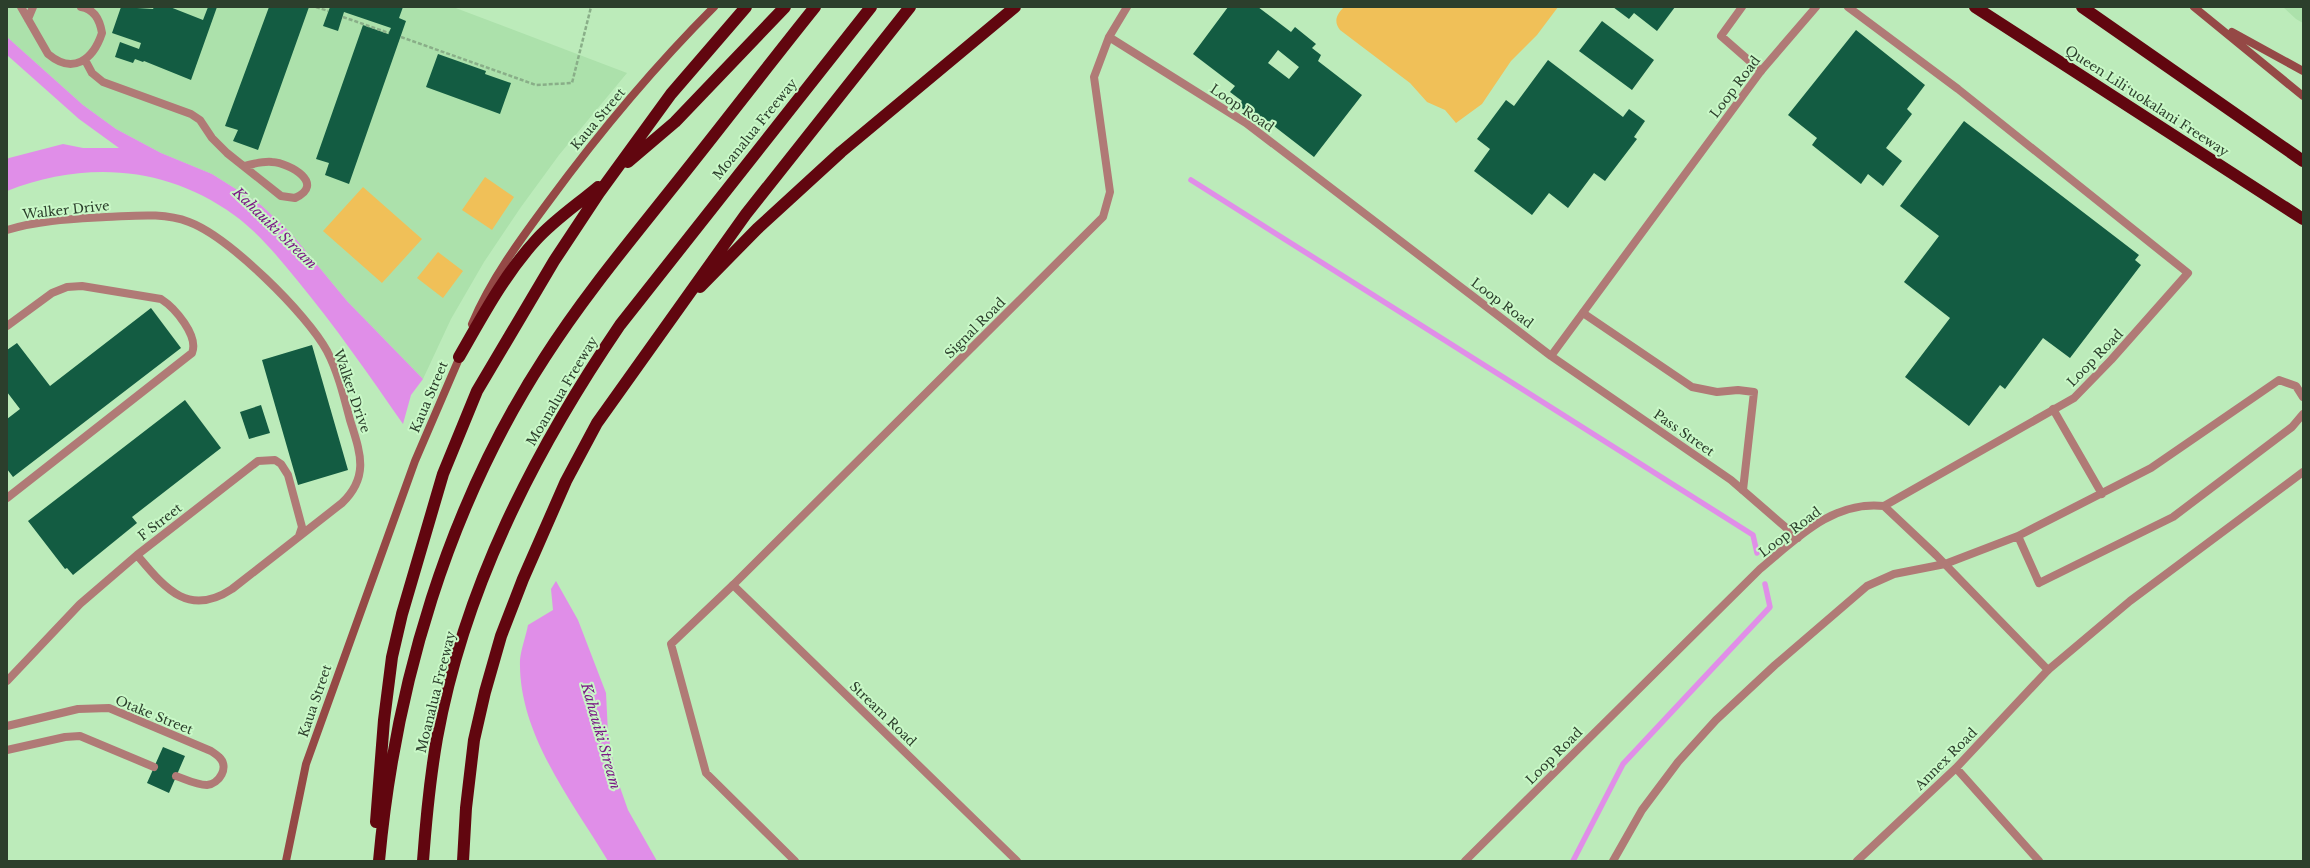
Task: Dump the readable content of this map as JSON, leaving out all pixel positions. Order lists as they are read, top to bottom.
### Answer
{
  "streets": {
    "highway": ["Queen Liliʻuokalani Freeway", "Moanalua Freeway"],
    "street": [
      "Loop Road",
      "Kaua Street",
      "Walker Drive",
      "Signal Road",
      "Pass Street",
      "F Street",
      "Stream Road",
      "Otake Street",
      "Annex Road"
    ]
  },
  "crossings": [
    ["Loop Road", "Signal Road"],
    ["Loop Road", "Pass Street"],
    ["Walker Drive", "F Street"],
    ["Signal Road", "Stream Road"]
  ],
  "water": ["Kahauiki Stream"]
}
